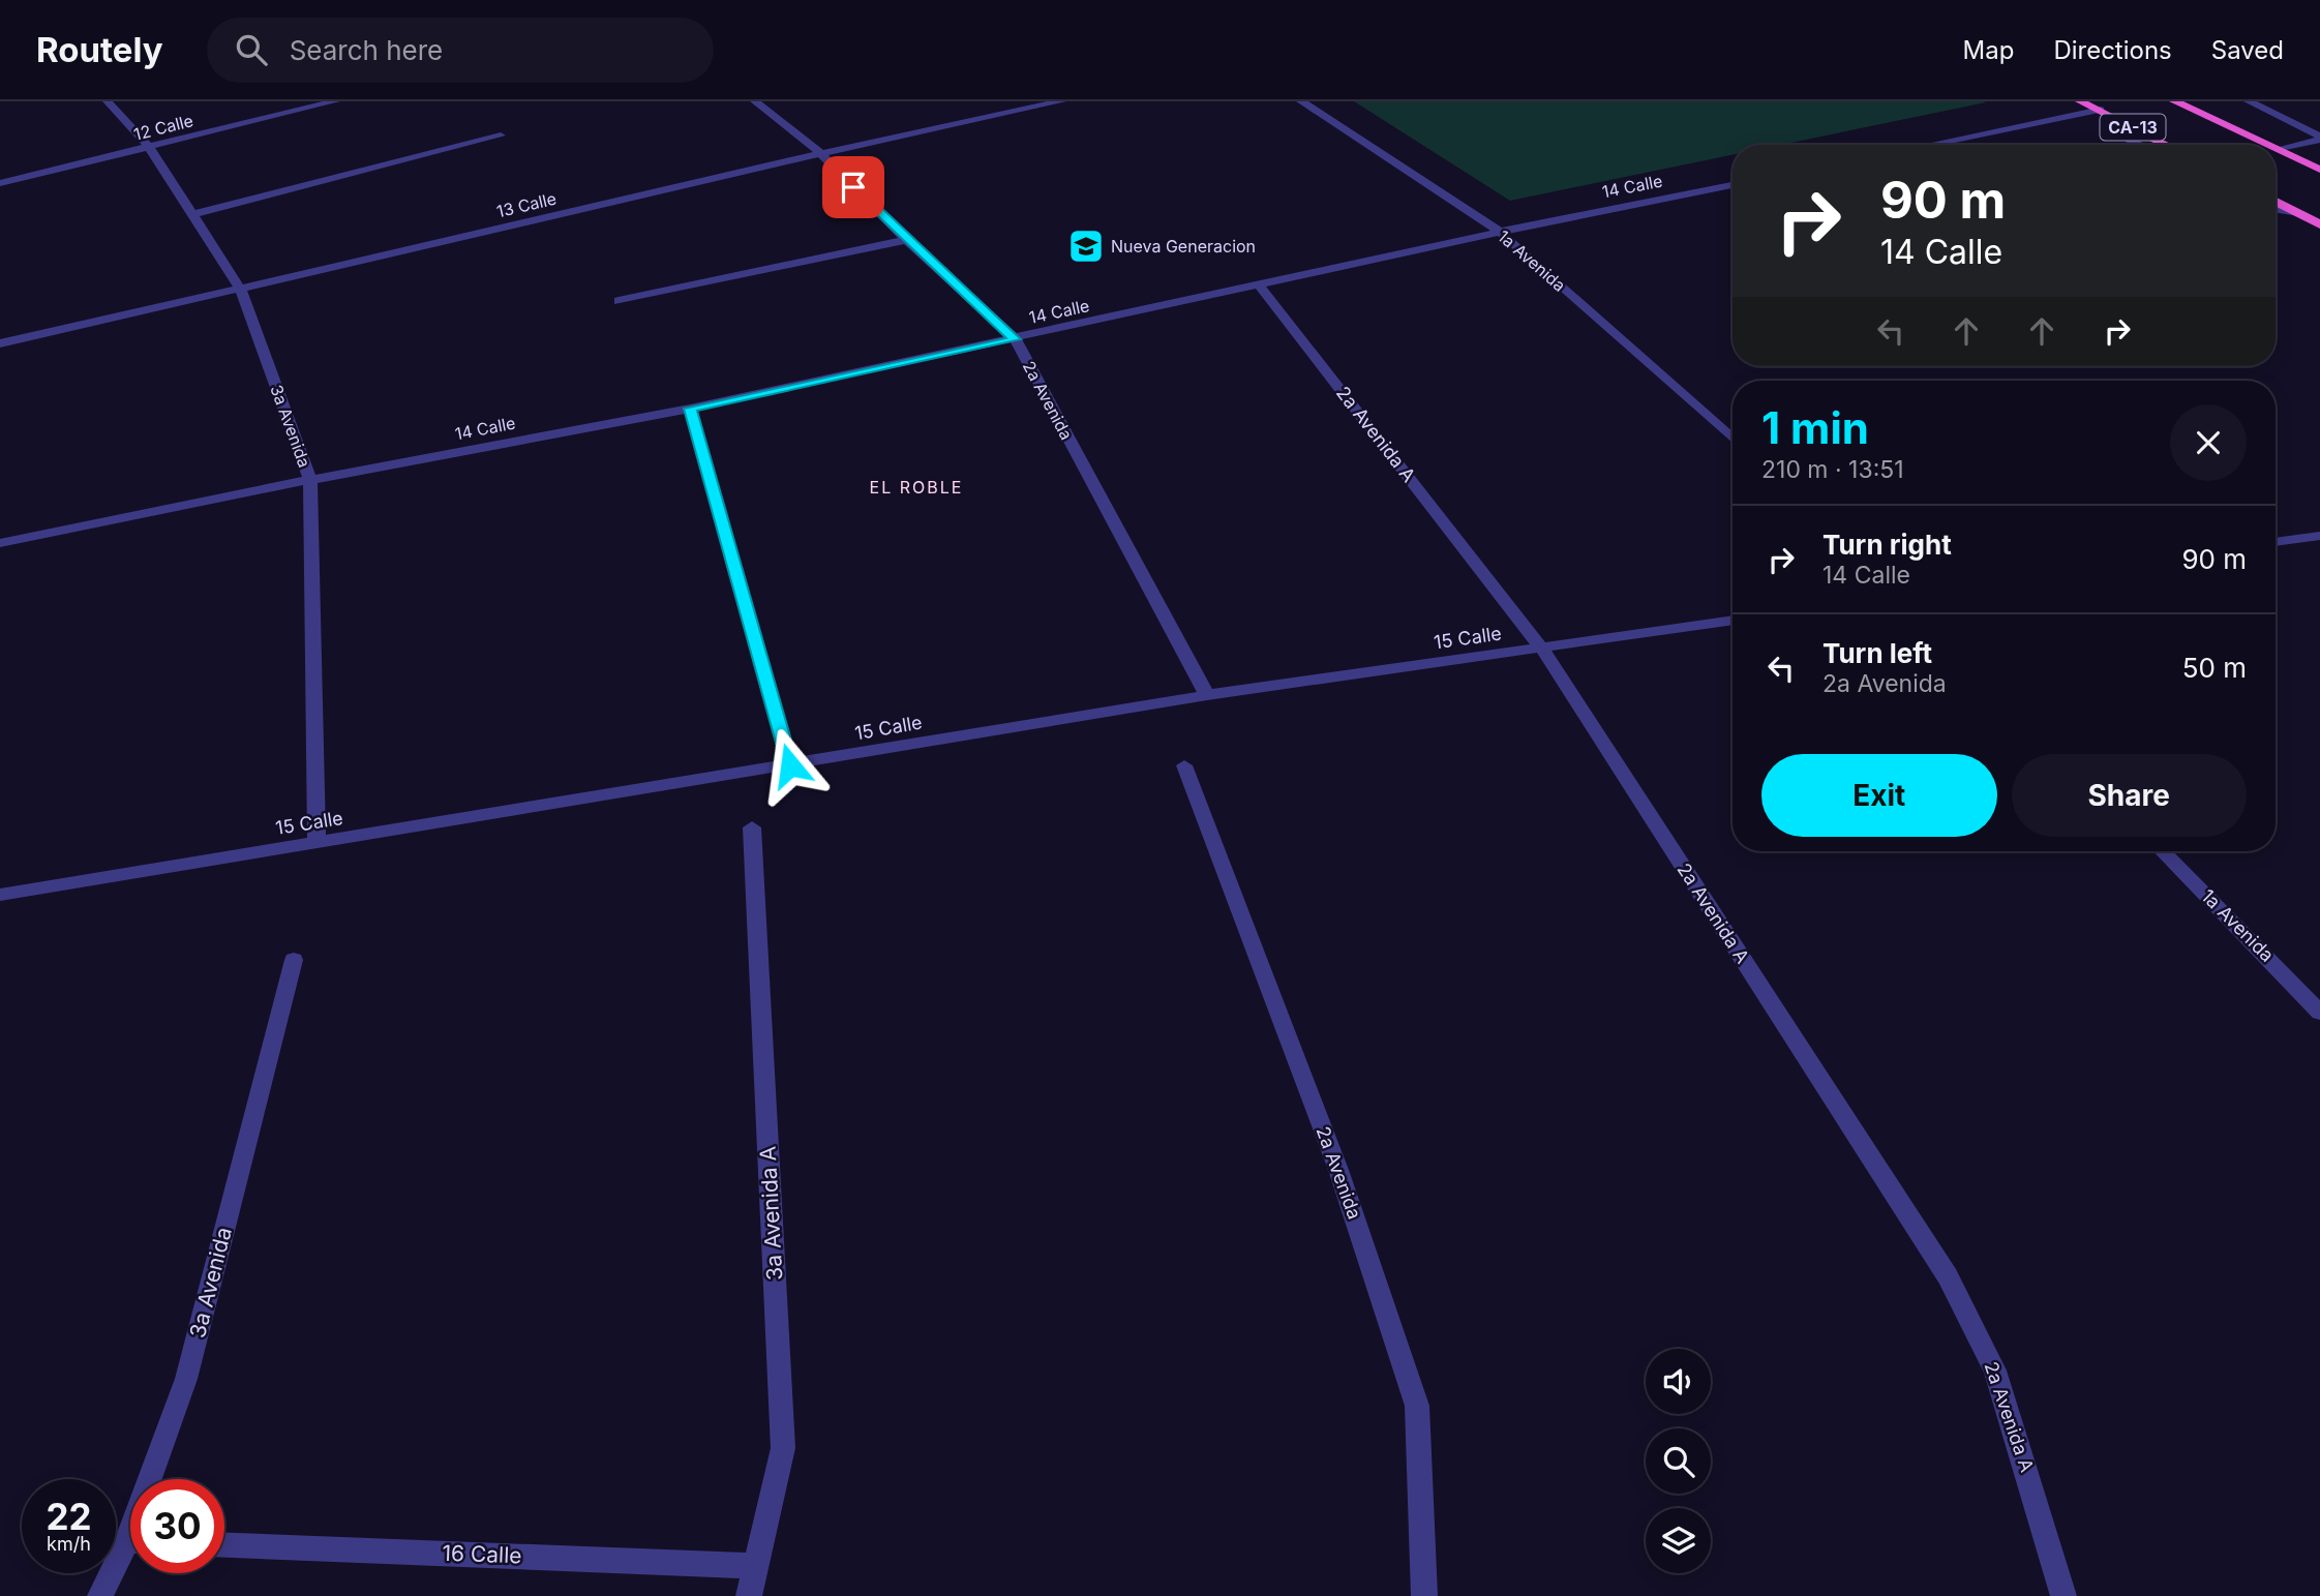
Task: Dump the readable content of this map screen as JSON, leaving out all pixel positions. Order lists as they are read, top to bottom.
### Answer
{
  "streets": {
    "highway": ["CA-13"],
    "street": [
      "12 Calle",
      "14 Calle",
      "13 Calle",
      "1a Avenida",
      "2a Avenida",
      "3a Avenida",
      "2a Avenida A",
      "15 Calle",
      "3a Avenida A",
      "16 Calle"
    ]
  },
  "crossings": [
    ["12 Calle", "3a Avenida"],
    ["14 Calle", "1a Avenida"],
    ["14 Calle", "2a Avenida"],
    ["14 Calle", "3a Avenida"],
    ["14 Calle", "2a Avenida A"],
    ["13 Calle", "2a Avenida"],
    ["13 Calle", "3a Avenida"],
    ["2a Avenida", "15 Calle"],
    ["3a Avenida", "15 Calle"],
    ["2a Avenida A", "15 Calle"],
    ["3a Avenida A", "16 Calle"]
  ],
  "districts": ["EL ROBLE"],
  "places": {
    "school or university": ["Nueva Generacion"]
  },
  "page": {
    "header": "Routely",
    "search": "Search here",
    "nav": ["Map", "Directions", "Saved"],
    "turn": ["90 m", "14 Calle"],
    "heading": ["1 min", "210 m · 13:51"],
    "list": [
      {
        "name": "Turn right",
        "note": "14 Calle",
        "value": "90 m"
      },
      {
        "name": "Turn left",
        "note": "2a Avenida",
        "value": "50 m"
      }
    ],
    "buttons": ["Exit", "Share"],
    "speed": "22 km/h",
    "limit": "30"
  }
}
